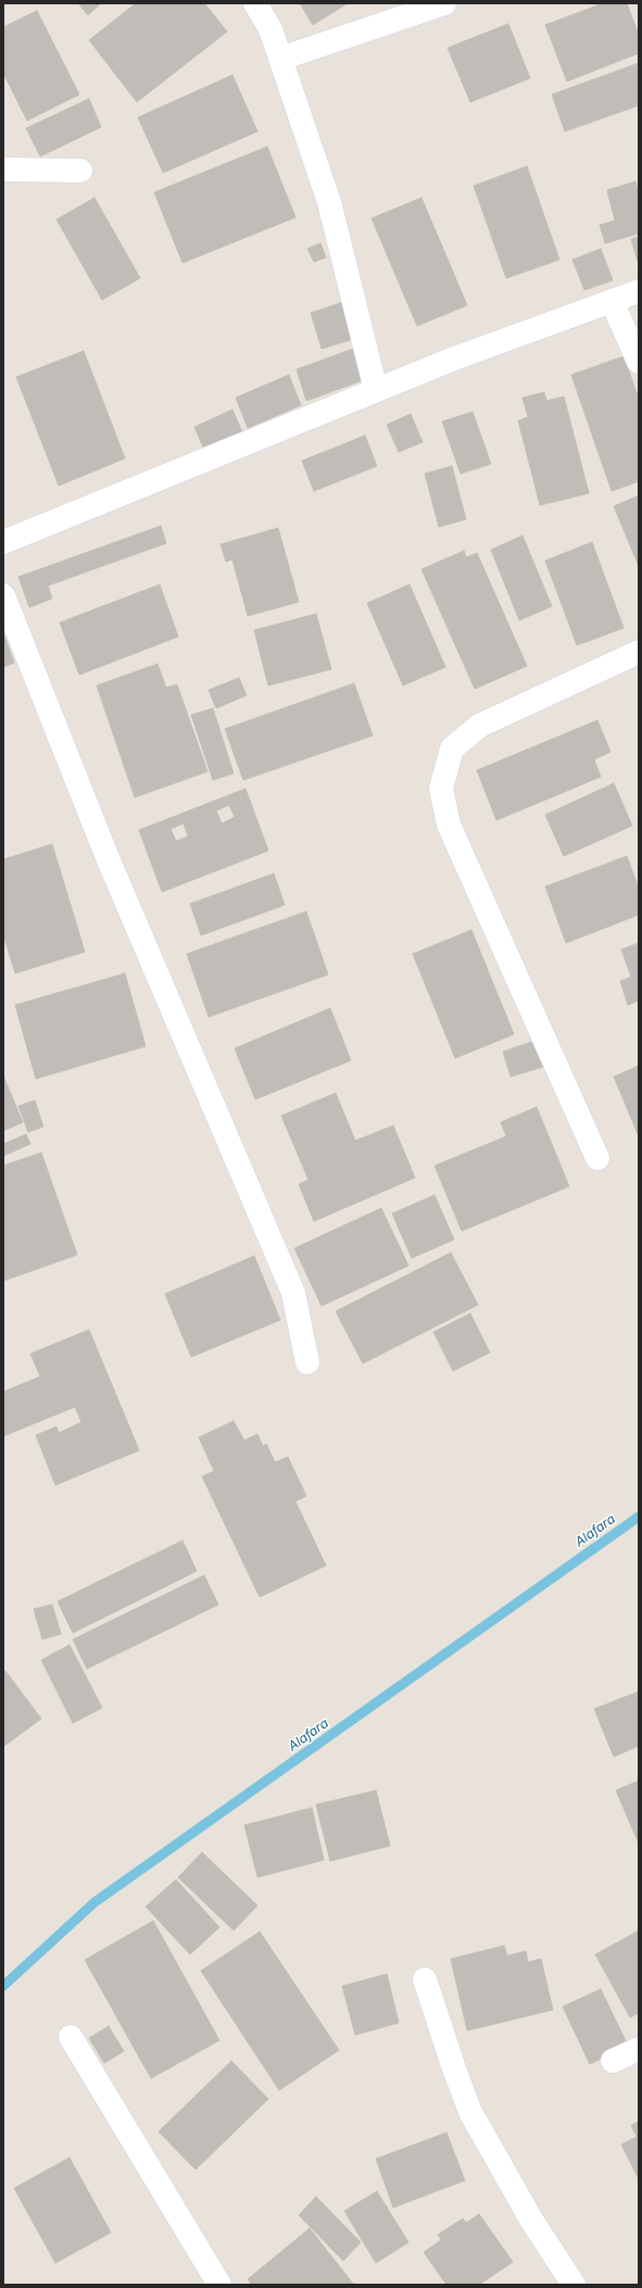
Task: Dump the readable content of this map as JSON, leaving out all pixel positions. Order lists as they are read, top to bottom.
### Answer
{
  "water": ["Alafara"]
}
